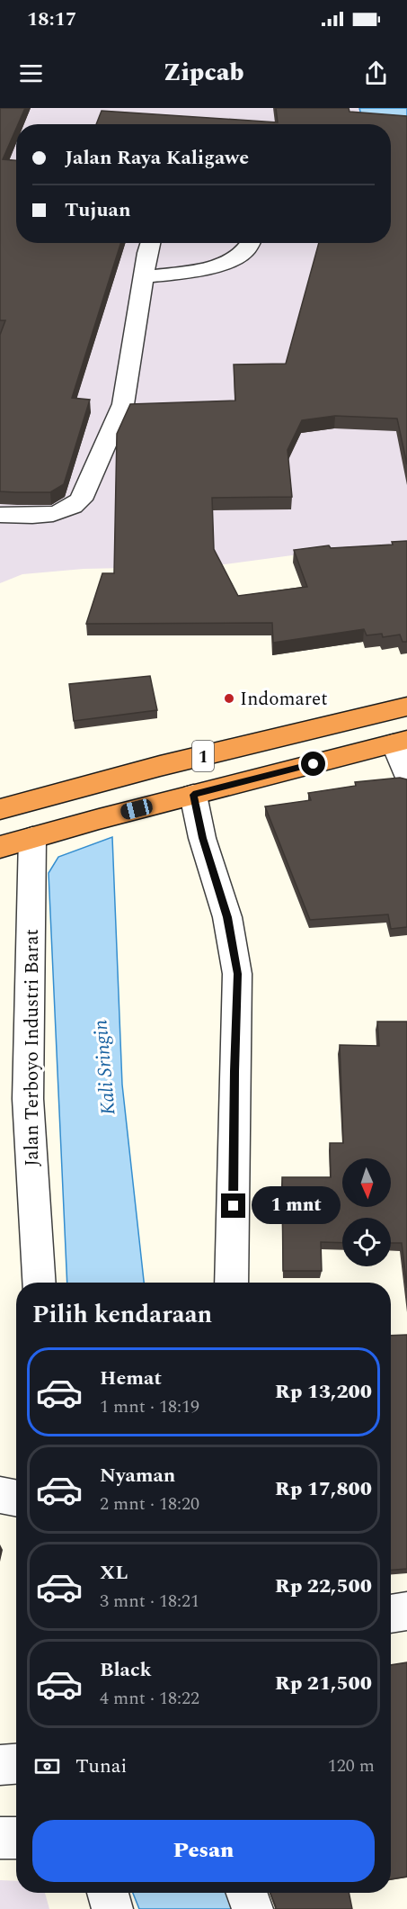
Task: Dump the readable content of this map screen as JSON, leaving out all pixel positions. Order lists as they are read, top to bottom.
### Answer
{
  "streets": {
    "highway": ["1"],
    "street": ["Jalan Terboyo Industri Barat"]
  },
  "crossings": [
    ["1", "Jalan Terboyo Industri Barat"]
  ],
  "water": ["Kali Sringin"],
  "places": ["Indomaret"],
  "north": "bottom",
  "page": {
    "status": "18:17",
    "header": "Zipcab",
    "banner": ["Jalan Raya Kaligawe", "Tujuan"],
    "bubble": "1 mnt",
    "heading": "Pilih kendaraan",
    "list": [
      {
        "name": "Hemat",
        "note": "1 mnt · 18:19",
        "value": "Rp 13,200"
      },
      {
        "name": "Nyaman",
        "note": "2 mnt · 18:20",
        "value": "Rp 17,800"
      },
      {
        "name": "XL",
        "note": "3 mnt · 18:21",
        "value": "Rp 22,500"
      },
      {
        "name": "Black",
        "note": "4 mnt · 18:22",
        "value": "Rp 21,500"
      }
    ],
    "pay": ["Tunai", "120 m"],
    "buttons": "Pesan"
  }
}
